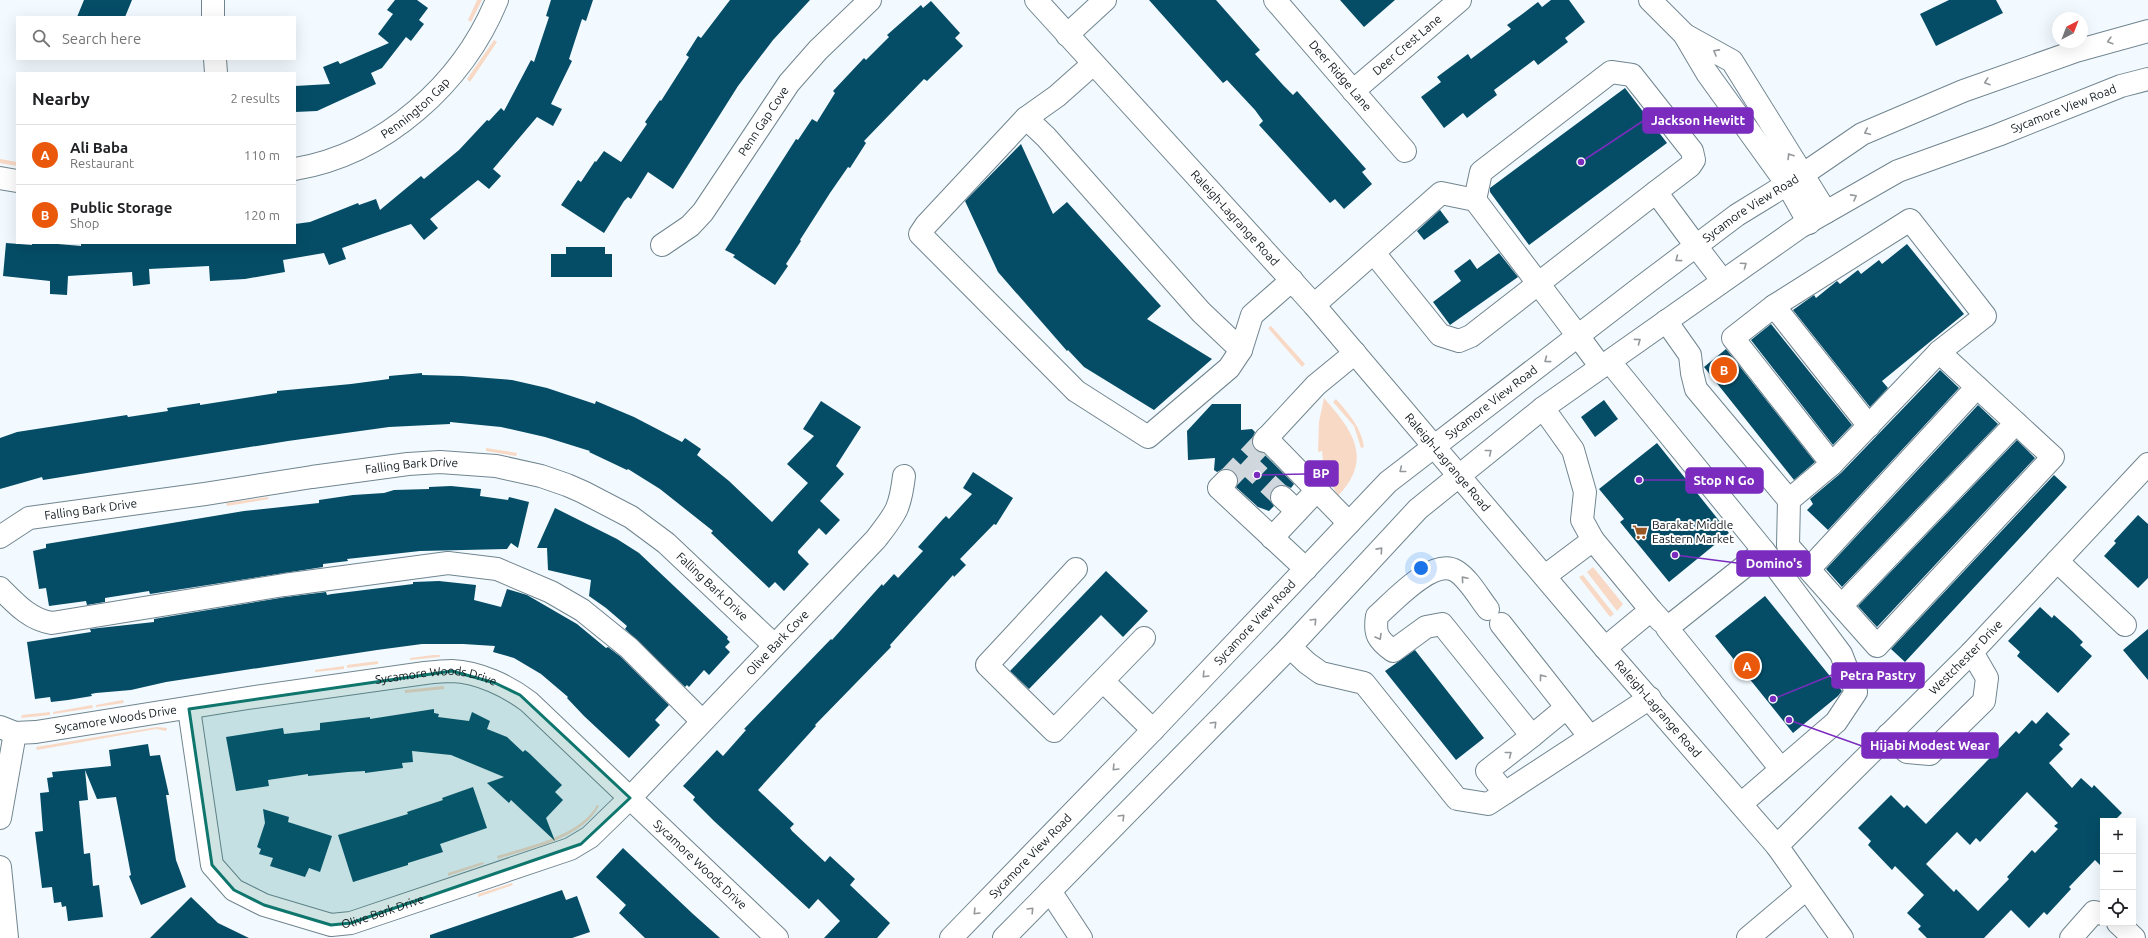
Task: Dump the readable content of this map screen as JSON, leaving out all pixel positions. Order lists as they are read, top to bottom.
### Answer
{
  "streets": {
    "street": [
      "Deer Crest Lane",
      "Deer Ridge Lane",
      "Pennington Gap",
      "Sycamore View Road",
      "Penn Gap Cove",
      "Raleigh-Lagrange Road",
      "Falling Bark Drive",
      "Olive Bark Cove",
      "Westchester Drive",
      "Sycamore Woods Drive",
      "Olive Bark Drive"
    ]
  },
  "crossings": [
    ["Deer Crest Lane", "Deer Ridge Lane"],
    ["Sycamore View Road", "Raleigh-Lagrange Road"],
    ["Raleigh-Lagrange Road", "Westchester Drive"],
    ["Falling Bark Drive", "Olive Bark Cove"],
    ["Olive Bark Cove", "Sycamore Woods Drive"],
    ["Olive Bark Cove", "Olive Bark Drive"],
    ["Sycamore Woods Drive", "Olive Bark Drive"]
  ],
  "places": {
    "other": [
      "Jackson Hewitt",
      "BP",
      "Stop N Go",
      "Domino's",
      "Petra Pastry",
      "Hijabi Modest Wear"
    ],
    "supermarket": ["Barakat Middle Eastern Market"]
  },
  "north": "top right",
  "page": {
    "search": "Search here",
    "heading": ["Nearby", "2 results"],
    "list": [
      {
        "mark": "A",
        "name": "Ali Baba",
        "note": "Restaurant",
        "value": "110 m"
      },
      {
        "mark": "B",
        "name": "Public Storage",
        "note": "Shop",
        "value": "120 m"
      }
    ],
    "pins": ["B", "A"],
    "map_buttons": ["+", "−"]
  }
}
